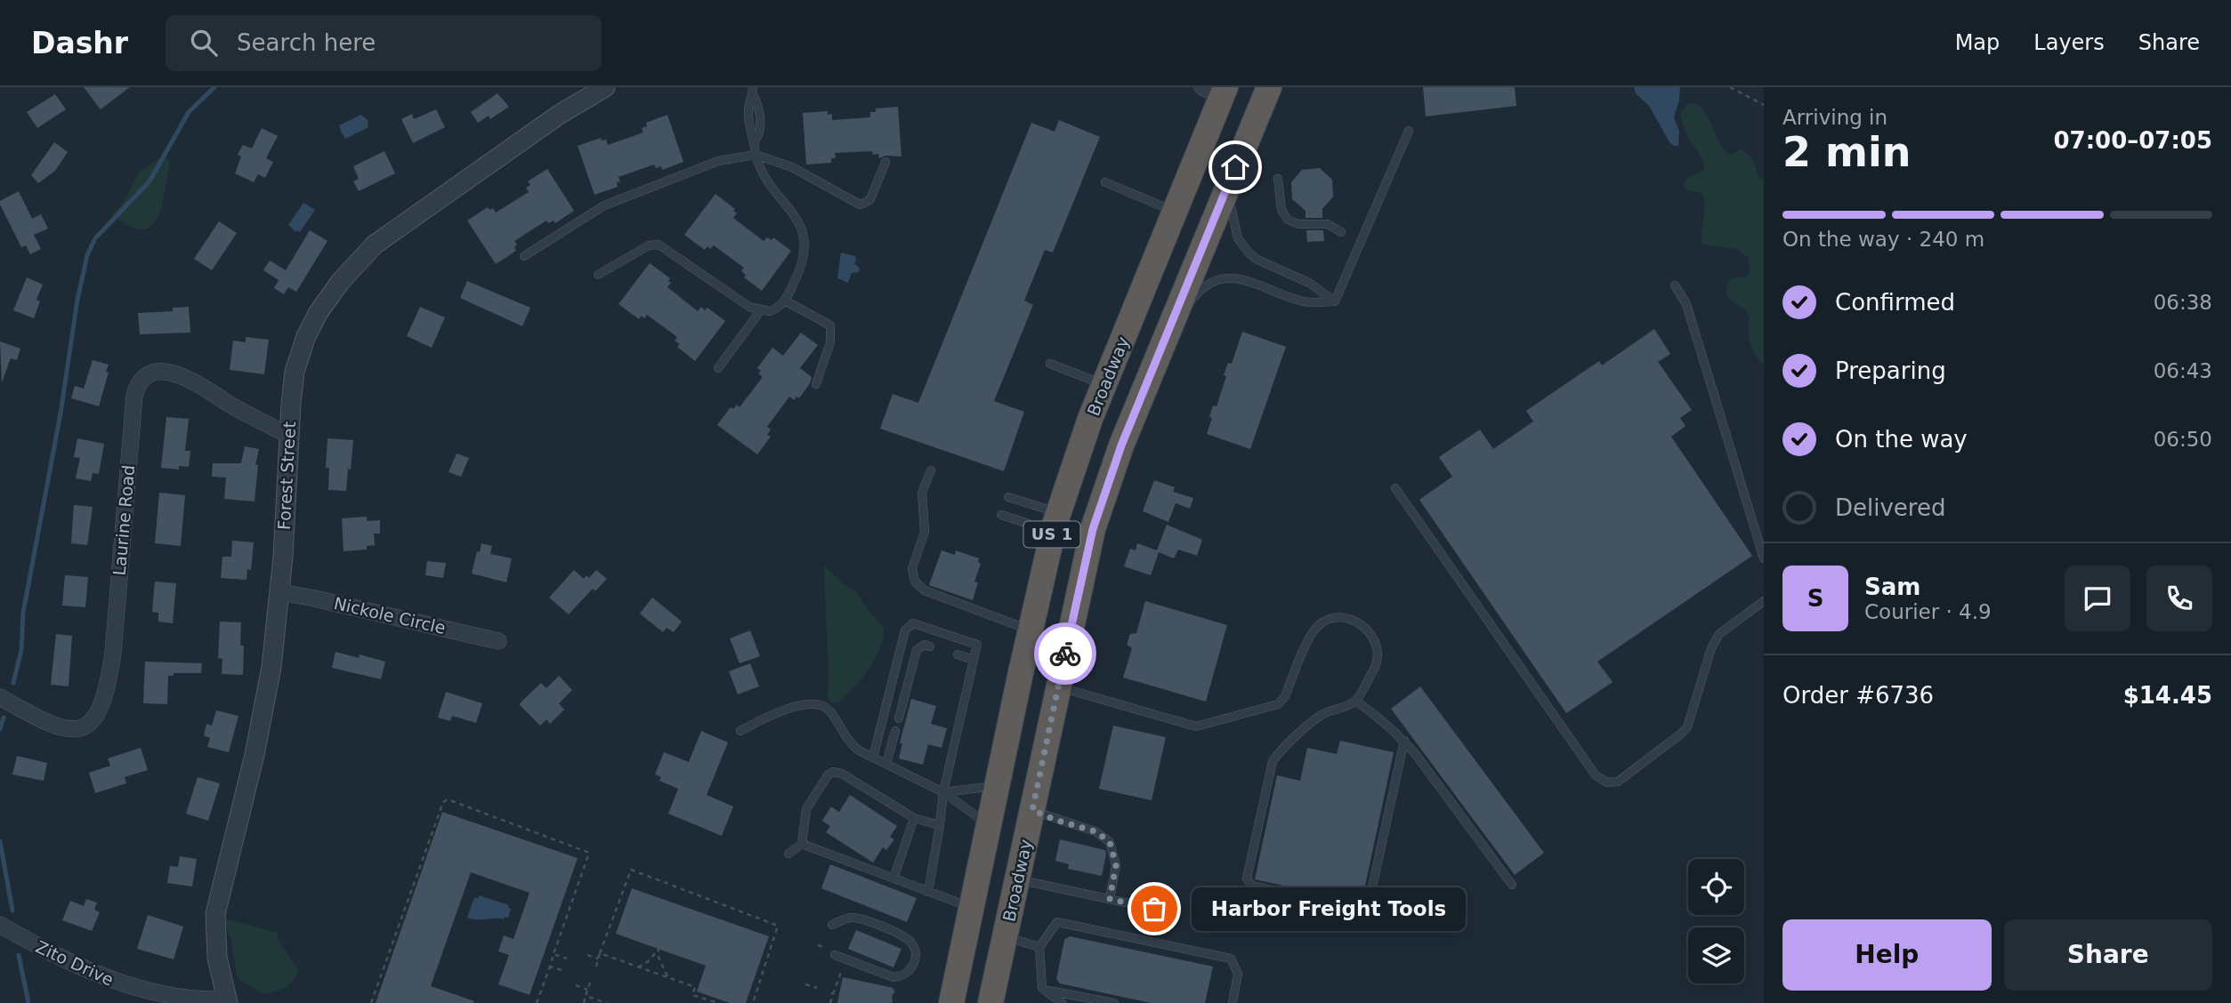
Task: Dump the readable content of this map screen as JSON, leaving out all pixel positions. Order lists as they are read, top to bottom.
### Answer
{
  "streets": {
    "highway": ["Broadway", "US 1"],
    "street": [
      "Forest Street",
      "Laurine Road",
      "Nickole Circle",
      "Zito Drive"
    ]
  },
  "crossings": [
    ["Forest Street", "Laurine Road"],
    ["Forest Street", "Nickole Circle"],
    ["Forest Street", "Zito Drive"]
  ],
  "places": ["Harbor Freight Tools"],
  "page": {
    "header": "Dashr",
    "search": "Search here",
    "nav": ["Map", "Layers", "Share"],
    "heading": ["2 min", "Arriving in", "07:00–07:05"],
    "panel": [
      "Sam",
      "Courier · 4.9",
      "Order #6736",
      "$14.45"
    ],
    "bar": "On the way · 240 m",
    "list": [
      ["Confirmed", "06:38"],
      ["Preparing", "06:43"],
      ["On the way", "06:50"],
      "Delivered"
    ],
    "round": "S",
    "bubble": "Harbor Freight Tools",
    "buttons": ["Help", "Share"]
  }
}
